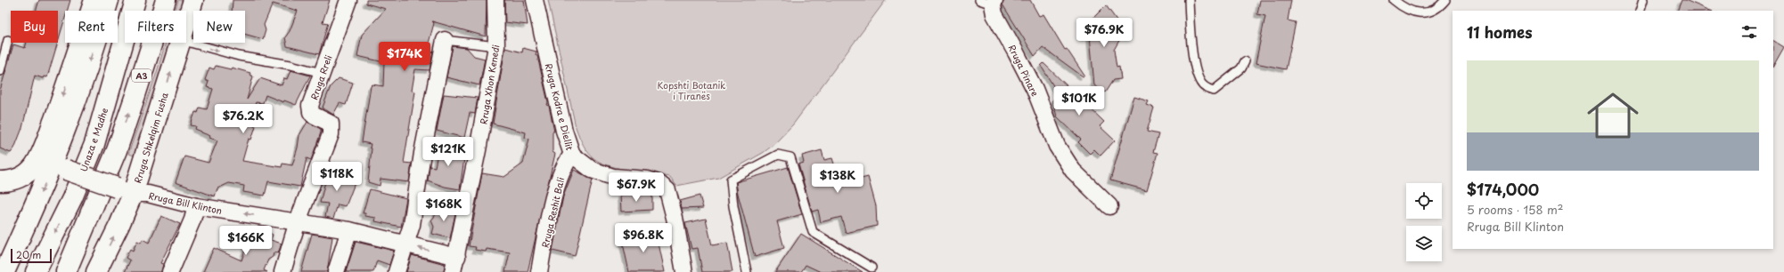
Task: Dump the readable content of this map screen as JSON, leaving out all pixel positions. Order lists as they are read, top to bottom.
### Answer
{
  "streets": {
    "main road": [
      "A3",
      "Rruga Shkelqim Fusha",
      "Unaza e Madhe",
      "Rruga Bill Klinton"
    ],
    "street": [
      "Rruga Pinare",
      "Rruga Rreli",
      "Rruga Xhon Kenedi",
      "Rruga Kodra e Diellit",
      "Rruga Reshit Bali"
    ]
  },
  "crossings": [
    ["Rruga Rreli", "Rruga Bill Klinton"],
    ["Rruga Xhon Kenedi", "Rruga Bill Klinton"],
    ["Rruga Kodra e Diellit", "Rruga Reshit Bali"],
    ["Rruga Shkelqim Fusha", "Rruga Bill Klinton"]
  ],
  "one_way": ["Rruga Bill Klinton"],
  "parks": ["Kopshti Botanik i Tiranës"],
  "scale_bar": "20 m",
  "page": {
    "chip": [
      "Buy",
      "Rent",
      "Filters",
      "New"
    ],
    "heading": "11 homes",
    "price": [
      "$76.9K",
      "$174K",
      "$101K",
      "$76.2K",
      "$121K",
      "$118K",
      "$138K",
      "$67.9K",
      "$168K",
      "$96.8K",
      "$166K"
    ],
    "list": [
      {
        "name": "$174,000",
        "note": "5 rooms · 158 m² · Rruga Bill Klinton"
      }
    ],
    "scale": "20 m"
  }
}
